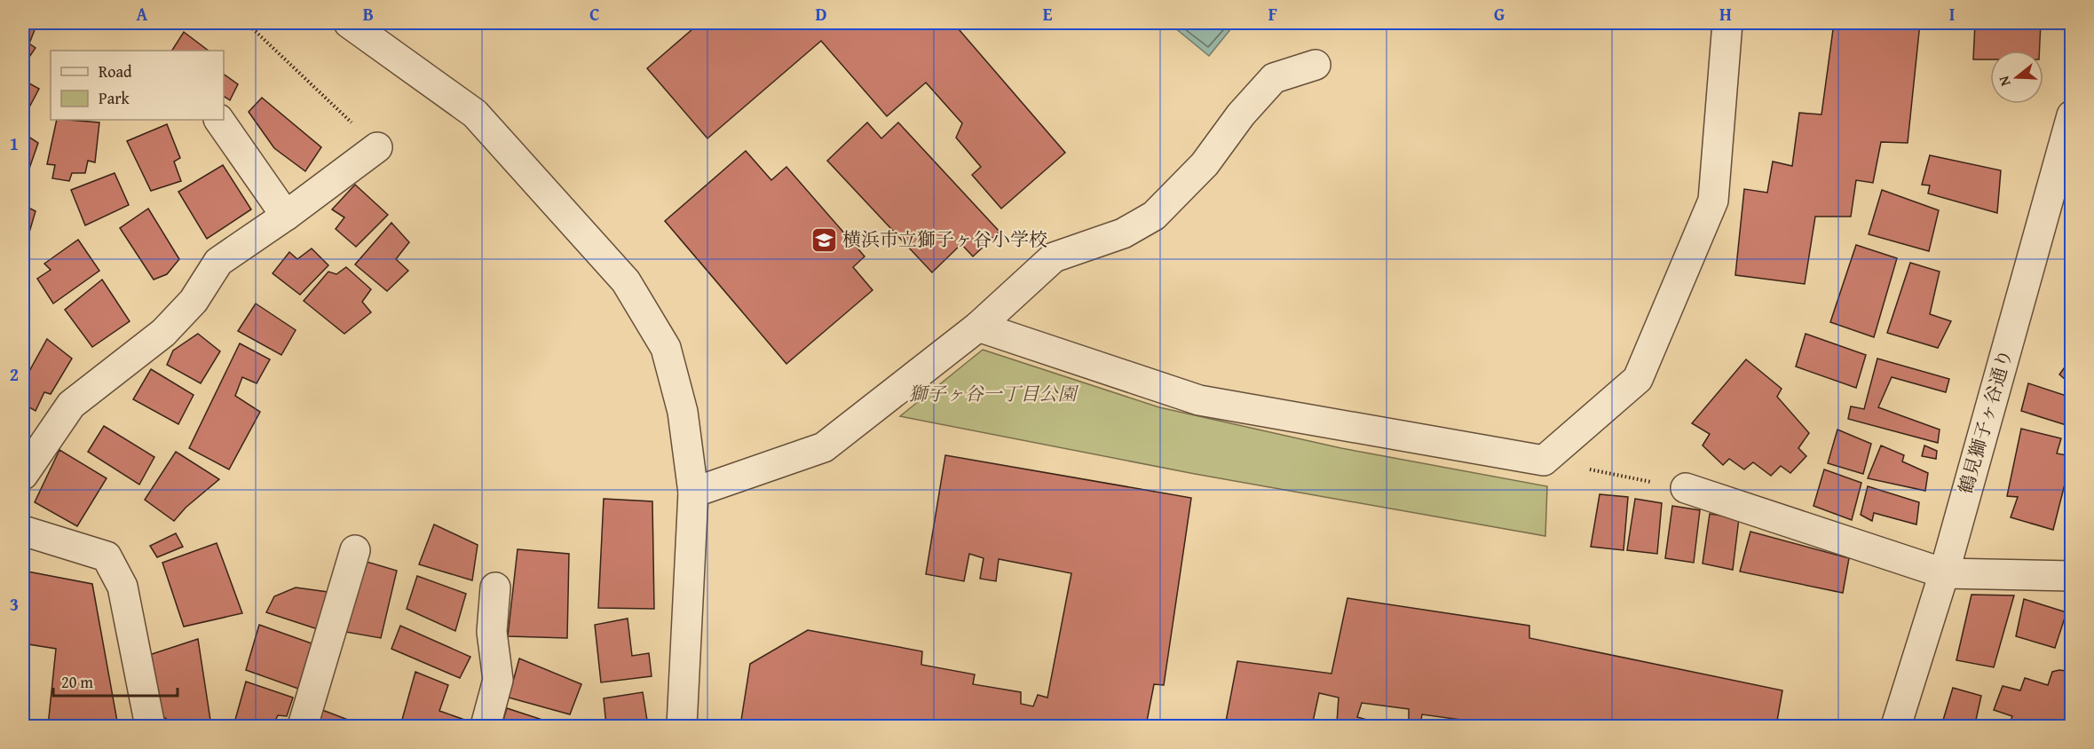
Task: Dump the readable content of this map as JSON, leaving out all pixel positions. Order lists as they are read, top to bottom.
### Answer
{
  "streets": {
    "street": ["鶴見獅子ヶ谷通り"]
  },
  "parks": ["獅子ヶ谷一丁目公園"],
  "places": {
    "school or university": ["横浜市立獅子ヶ谷小学校"]
  },
  "legend": ["Road", "Park"],
  "scale_bar": "20 m",
  "north": "left",
  "grid": {
    "columns": [
      "A",
      "B",
      "C",
      "D",
      "E",
      "F",
      "G",
      "H",
      "I"
    ],
    "rows": ["1", "2", "3"]
  }
}
